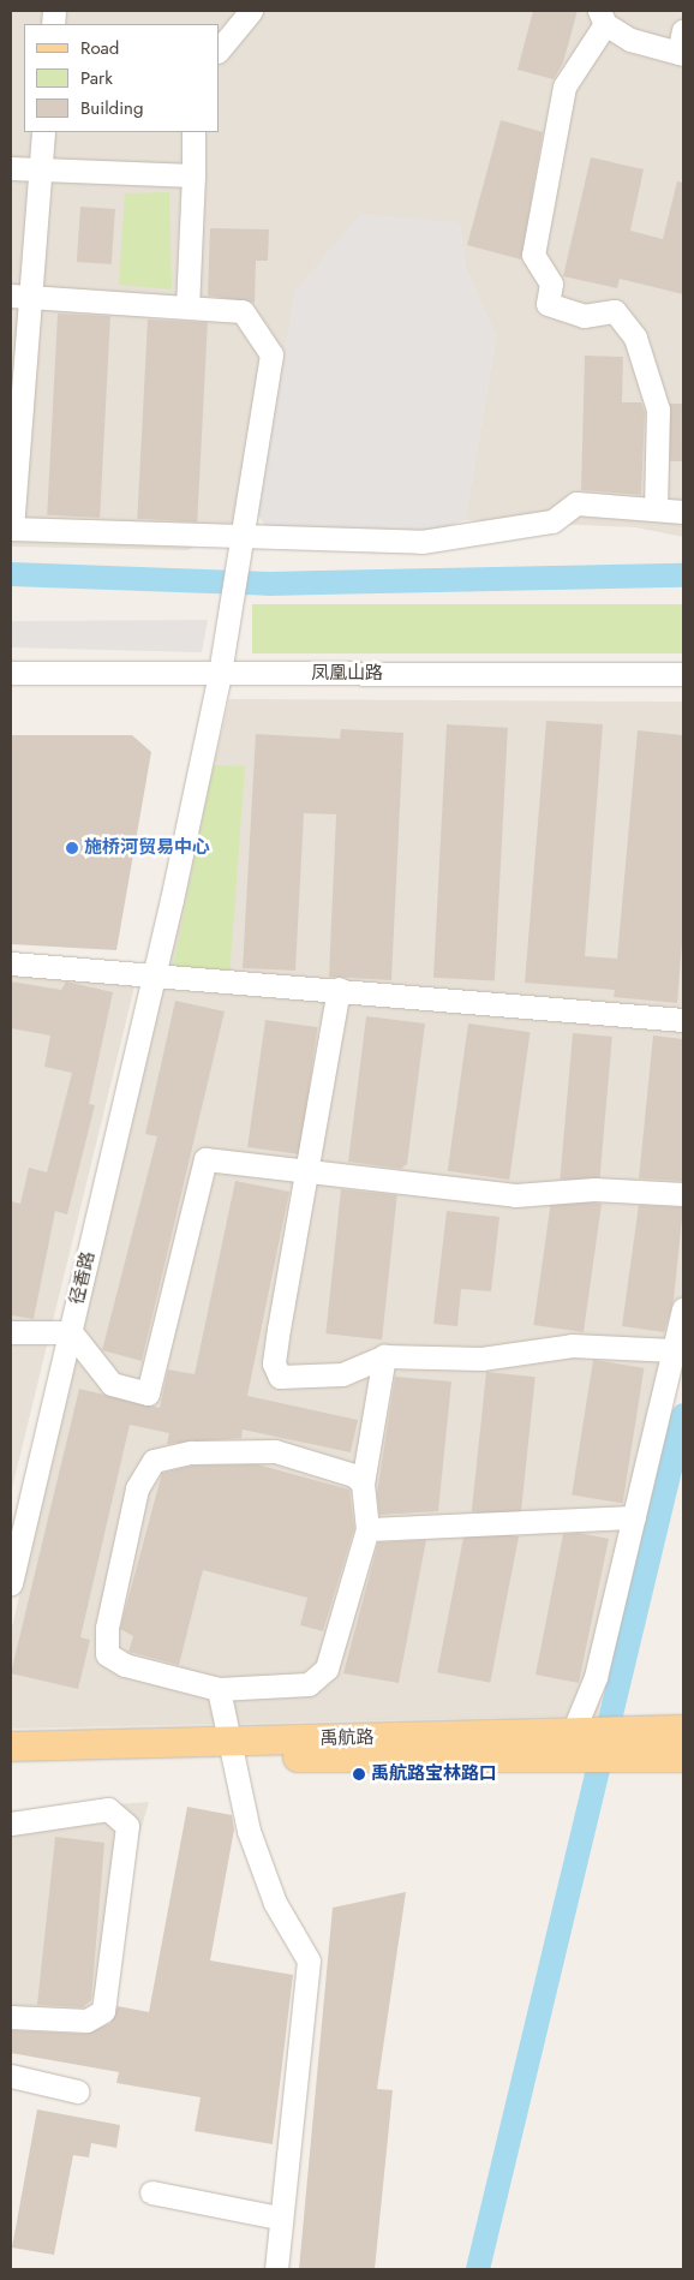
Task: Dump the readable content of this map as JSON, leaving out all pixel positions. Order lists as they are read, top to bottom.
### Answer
{
  "streets": {
    "main road": ["禹航路"],
    "street": ["凤凰山路", "径香路"]
  },
  "crossings": [
    ["凤凰山路", "径香路"]
  ],
  "places": ["施桥河贸易中心", "禹航路宝林路口"],
  "legend": ["Road", "Park", "Building"]
}
